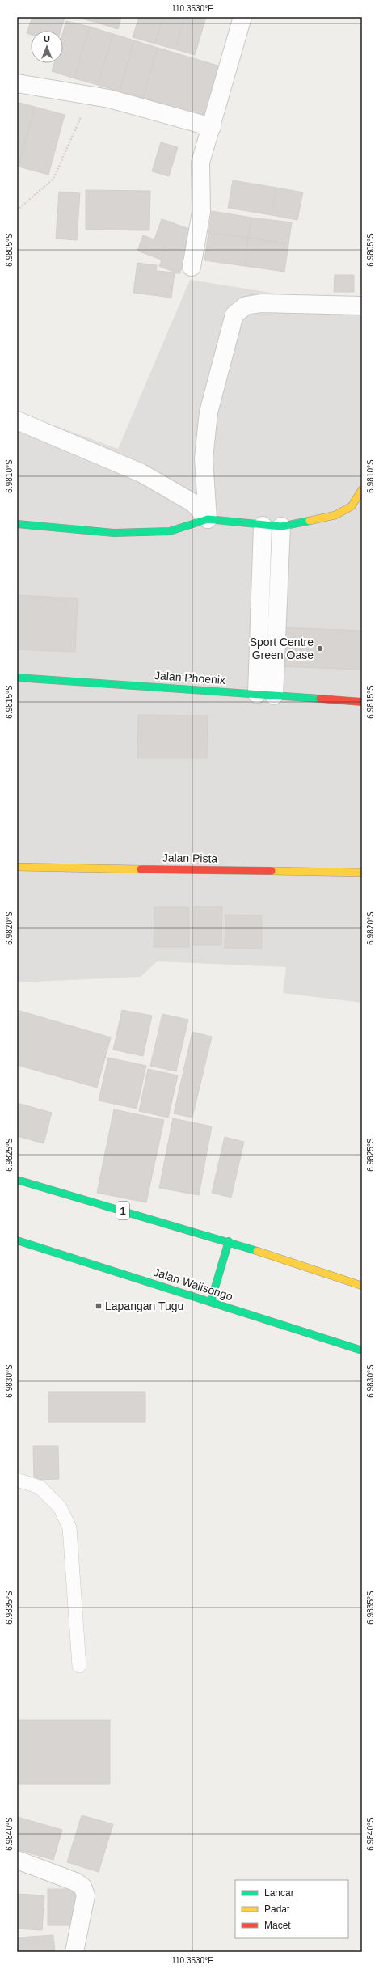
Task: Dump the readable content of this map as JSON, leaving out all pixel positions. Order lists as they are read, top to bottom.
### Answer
{
  "streets": {
    "main road": [
      "Jalan Phoenix",
      "Jalan Pista",
      "1",
      "Jalan Walisongo"
    ]
  },
  "places": {
    "other": ["Sport Centre Green Oase"],
    "transit": ["Lapangan Tugu"]
  },
  "legend": ["Lancar", "Padat", "Macet"],
  "north": "top",
  "coordinates": [
    "110.3530°E",
    "6.9805°S",
    "6.9810°S",
    "6.9815°S",
    "6.9820°S",
    "6.9825°S",
    "6.9830°S",
    "6.9835°S",
    "6.9840°S"
  ]
}
